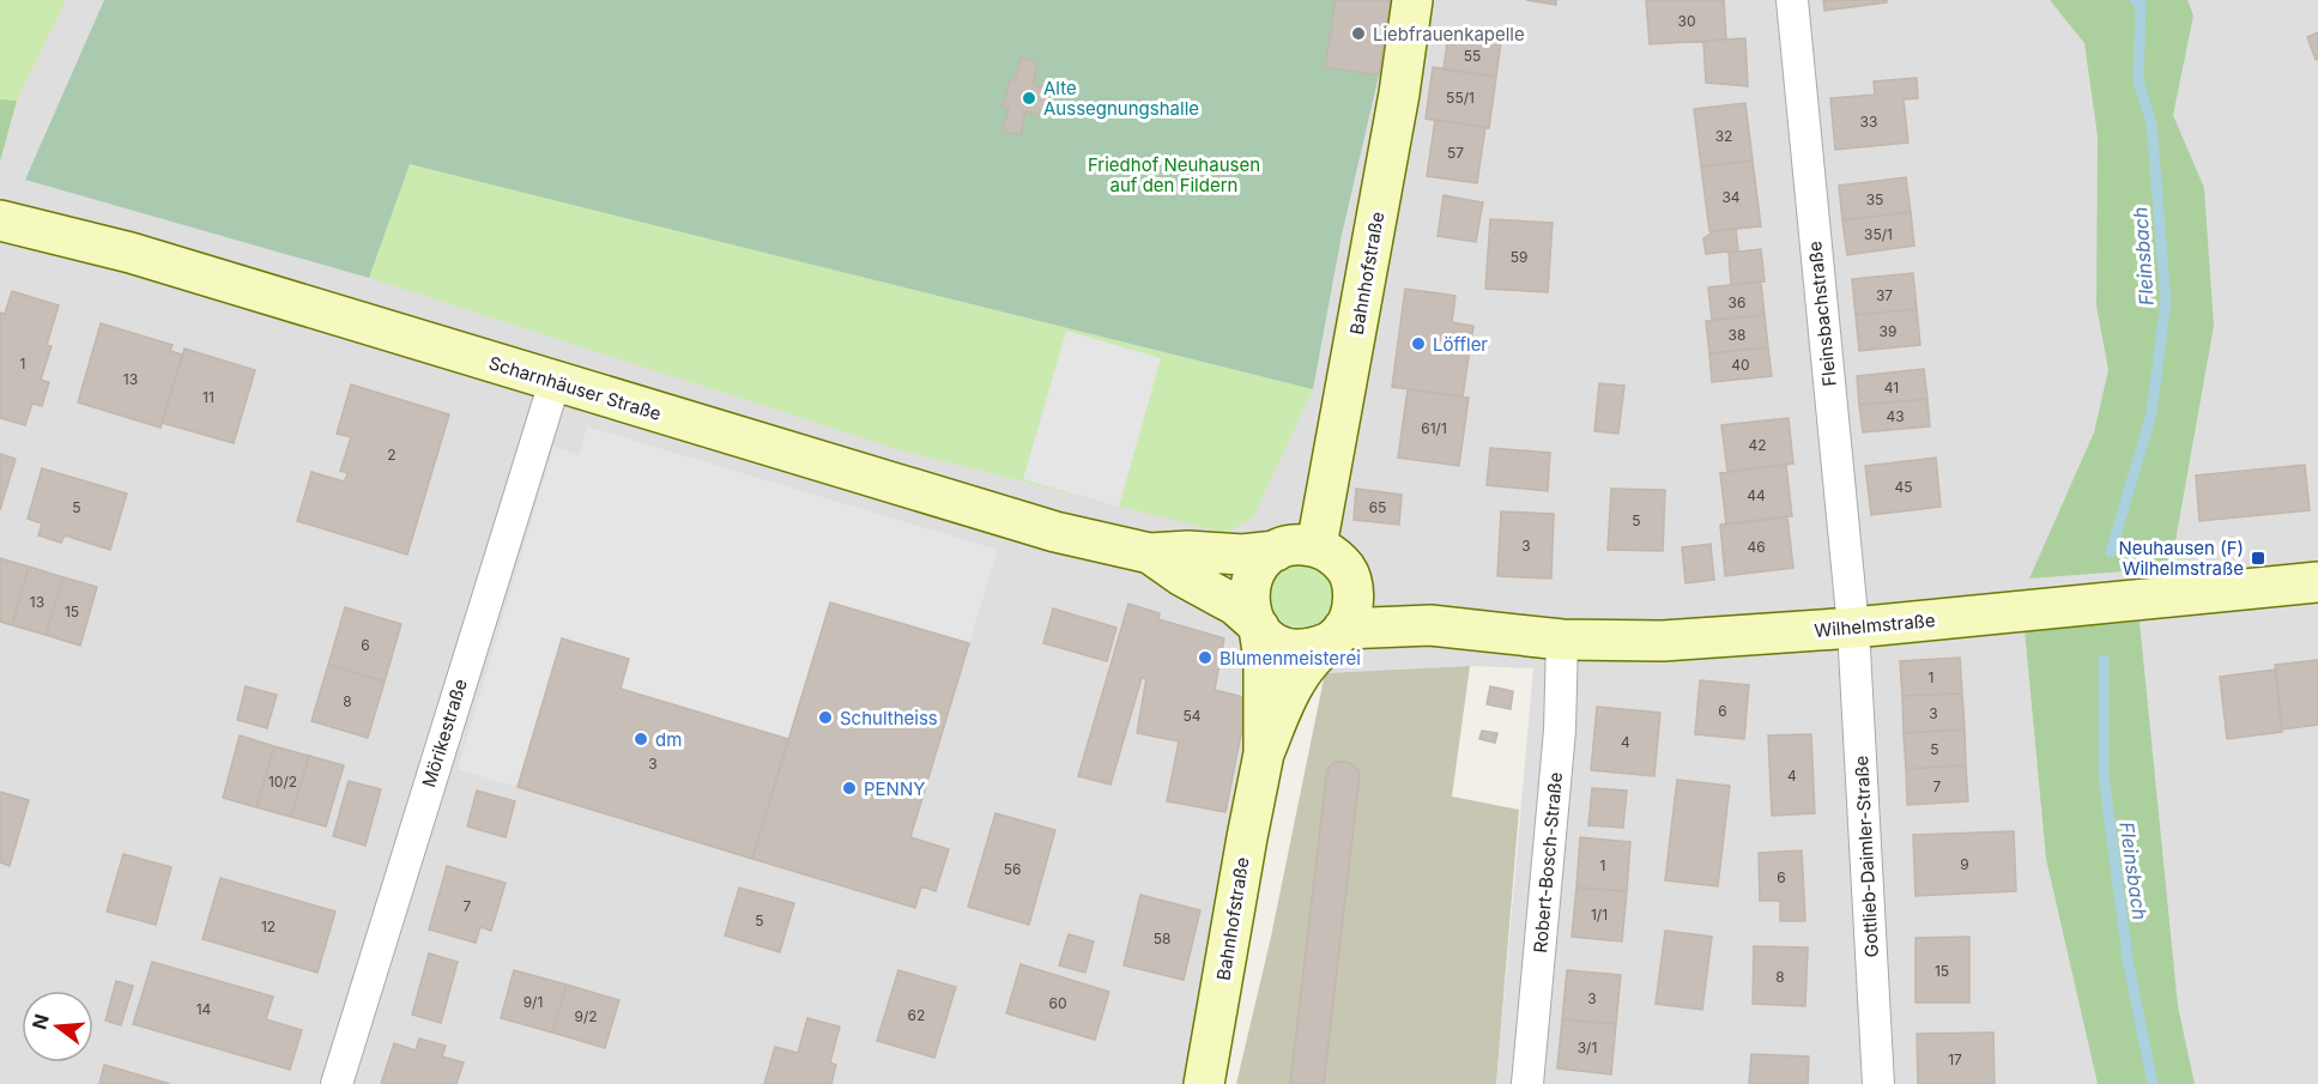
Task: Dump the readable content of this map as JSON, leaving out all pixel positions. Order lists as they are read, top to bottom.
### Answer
{
  "streets": {
    "street": [
      "Bahnhofstraße",
      "Fleinsbachstraße",
      "Scharnhäuser Straße",
      "Wilhelmstraße",
      "Mörikestraße",
      "Gottlieb-Daimler-Straße",
      "Robert-Bosch-Straße"
    ]
  },
  "crossings": [
    ["Bahnhofstraße", "Scharnhäuser Straße"],
    ["Bahnhofstraße", "Wilhelmstraße"],
    ["Fleinsbachstraße", "Wilhelmstraße"],
    ["Fleinsbachstraße", "Gottlieb-Daimler-Straße"],
    ["Scharnhäuser Straße", "Wilhelmstraße"],
    ["Scharnhäuser Straße", "Mörikestraße"],
    ["Wilhelmstraße", "Gottlieb-Daimler-Straße"],
    ["Wilhelmstraße", "Robert-Bosch-Straße"]
  ],
  "water": ["Fleinsbach"],
  "parks": ["Friedhof Neuhausen auf den Fildern"],
  "places": {
    "other": [
      "Liebfrauenkapelle",
      "Alte Aussegnungshalle",
      "Löffler",
      "Blumenmeisterei",
      "Schultheiss",
      "dm",
      "PENNY"
    ],
    "transit": ["Neuhausen (F) Wilhelmstraße"]
  },
  "house_numbers": [
    "30",
    "55",
    "55/1",
    "33",
    "32",
    "57",
    "34",
    "35",
    "35/1",
    "59",
    "37",
    "36",
    "39",
    "38",
    "1",
    "40",
    "13",
    "41",
    "11",
    "43",
    "61/1",
    "42",
    "2",
    "45",
    "44",
    "5",
    "65",
    "5",
    "3",
    "46",
    "13",
    "15",
    "6",
    "1",
    "8",
    "6",
    "3",
    "54",
    "4",
    "5",
    "3",
    "4",
    "10/2",
    "7",
    "9",
    "1",
    "56",
    "6",
    "7",
    "1/1",
    "5",
    "12",
    "58",
    "15",
    "8",
    "3",
    "9/1",
    "60",
    "14",
    "62",
    "9/2",
    "3/1",
    "17"
  ],
  "north": "left"
}
